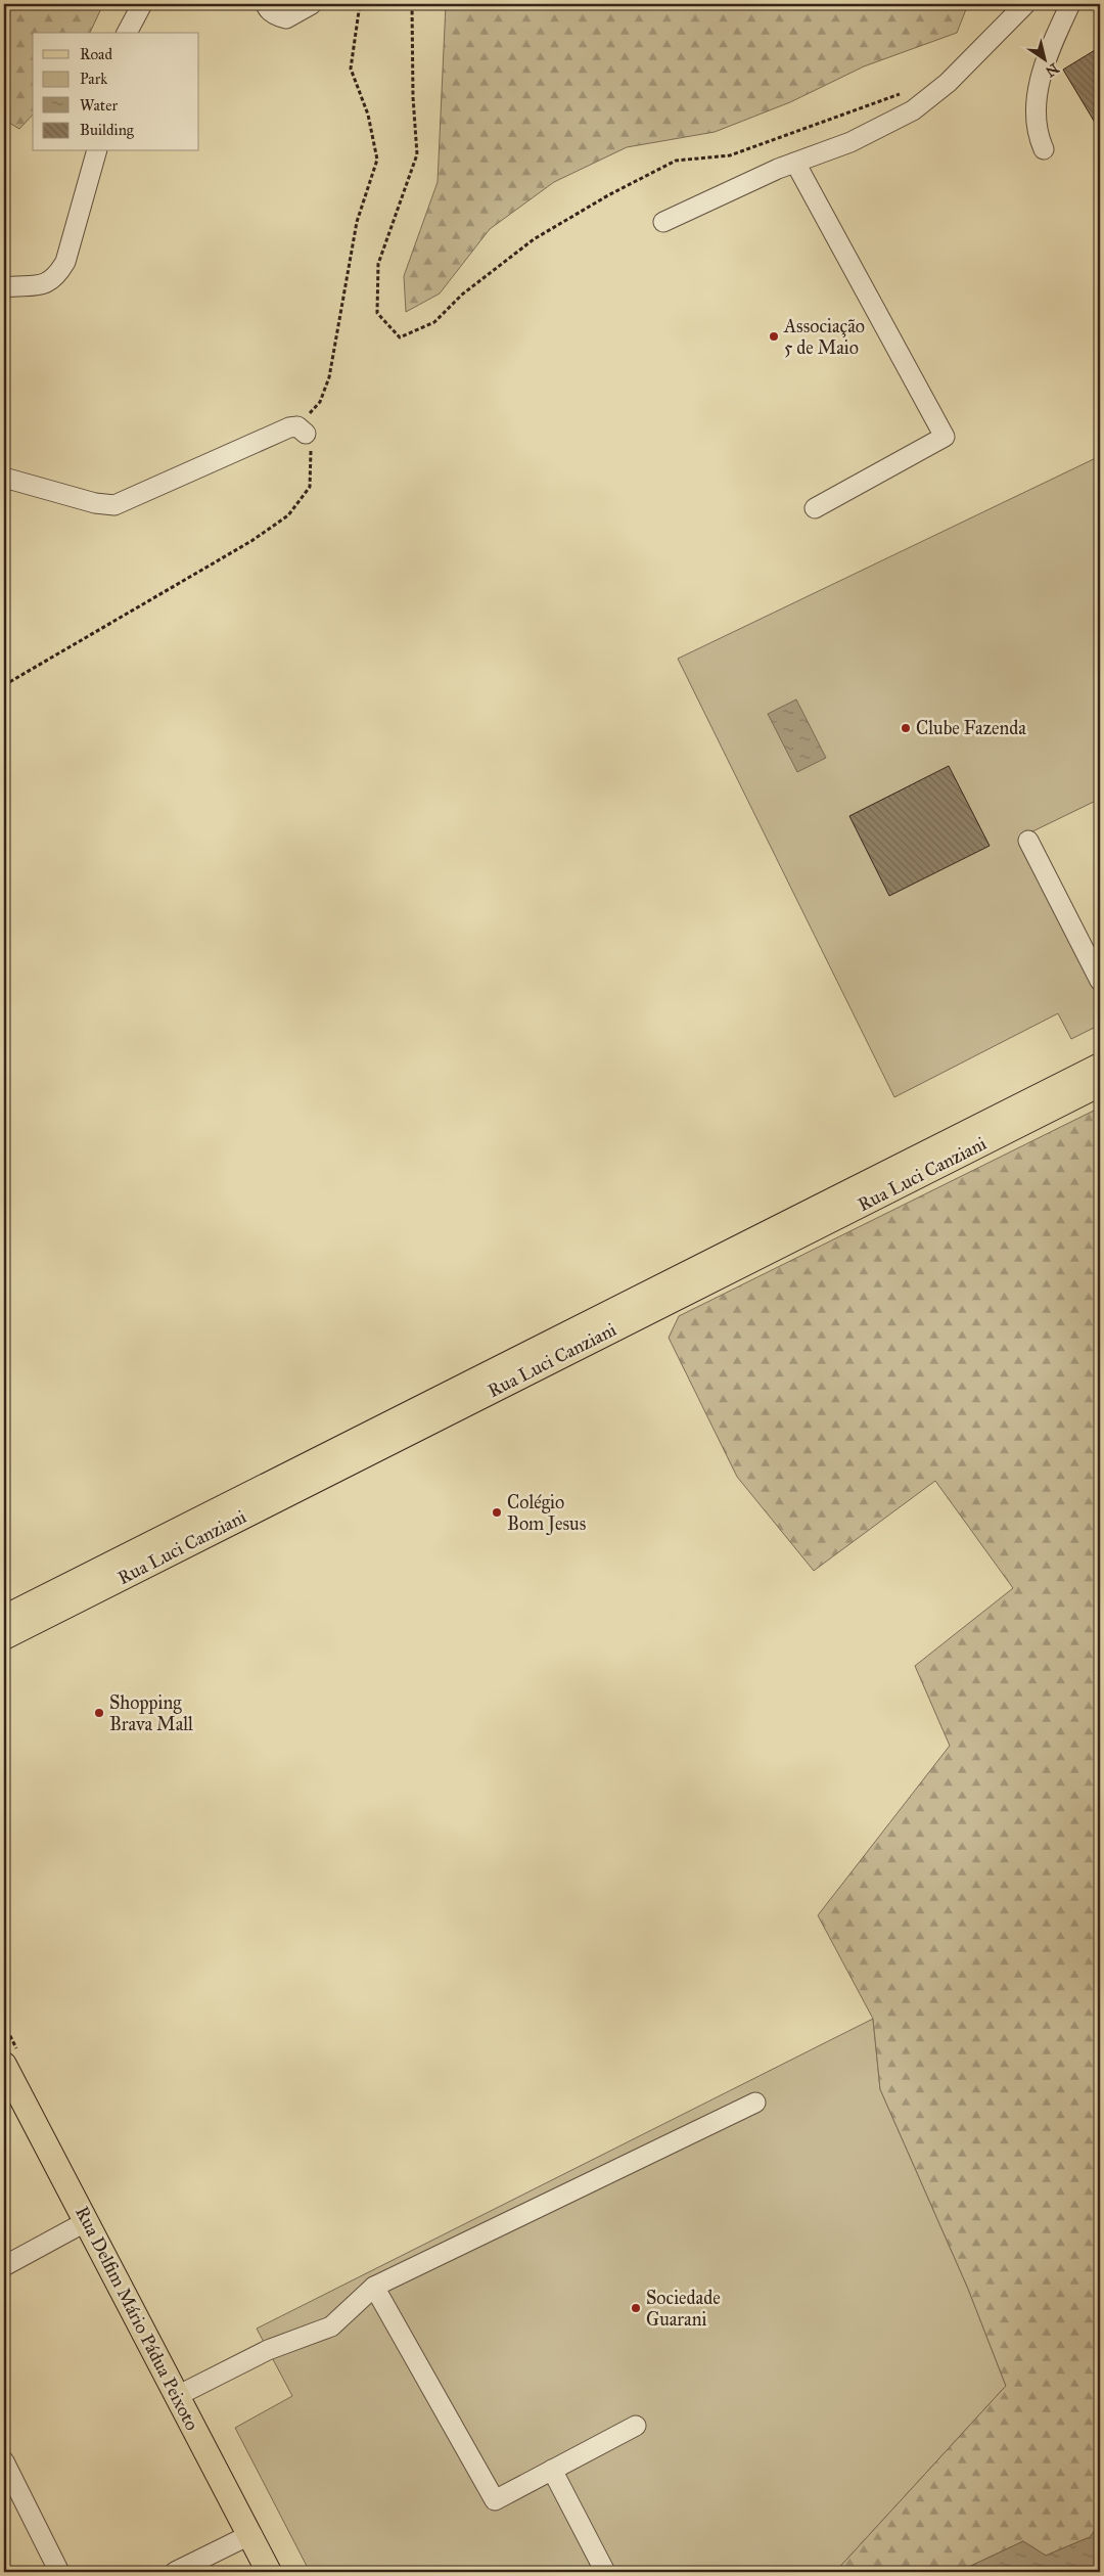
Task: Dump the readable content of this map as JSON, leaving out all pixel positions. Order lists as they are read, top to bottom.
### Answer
{
  "streets": {
    "main road": ["Rua Luci Canziani", "Rua Delfim Mário Pádua Peixoto"]
  },
  "places": [
    "Associação 5 de Maio",
    "Clube Fazenda",
    "Colégio Bom Jesus",
    "Shopping Brava Mall",
    "Sociedade Guarani"
  ],
  "legend": [
    "Road",
    "Park",
    "Water",
    "Building"
  ],
  "north": "bottom right"
}
